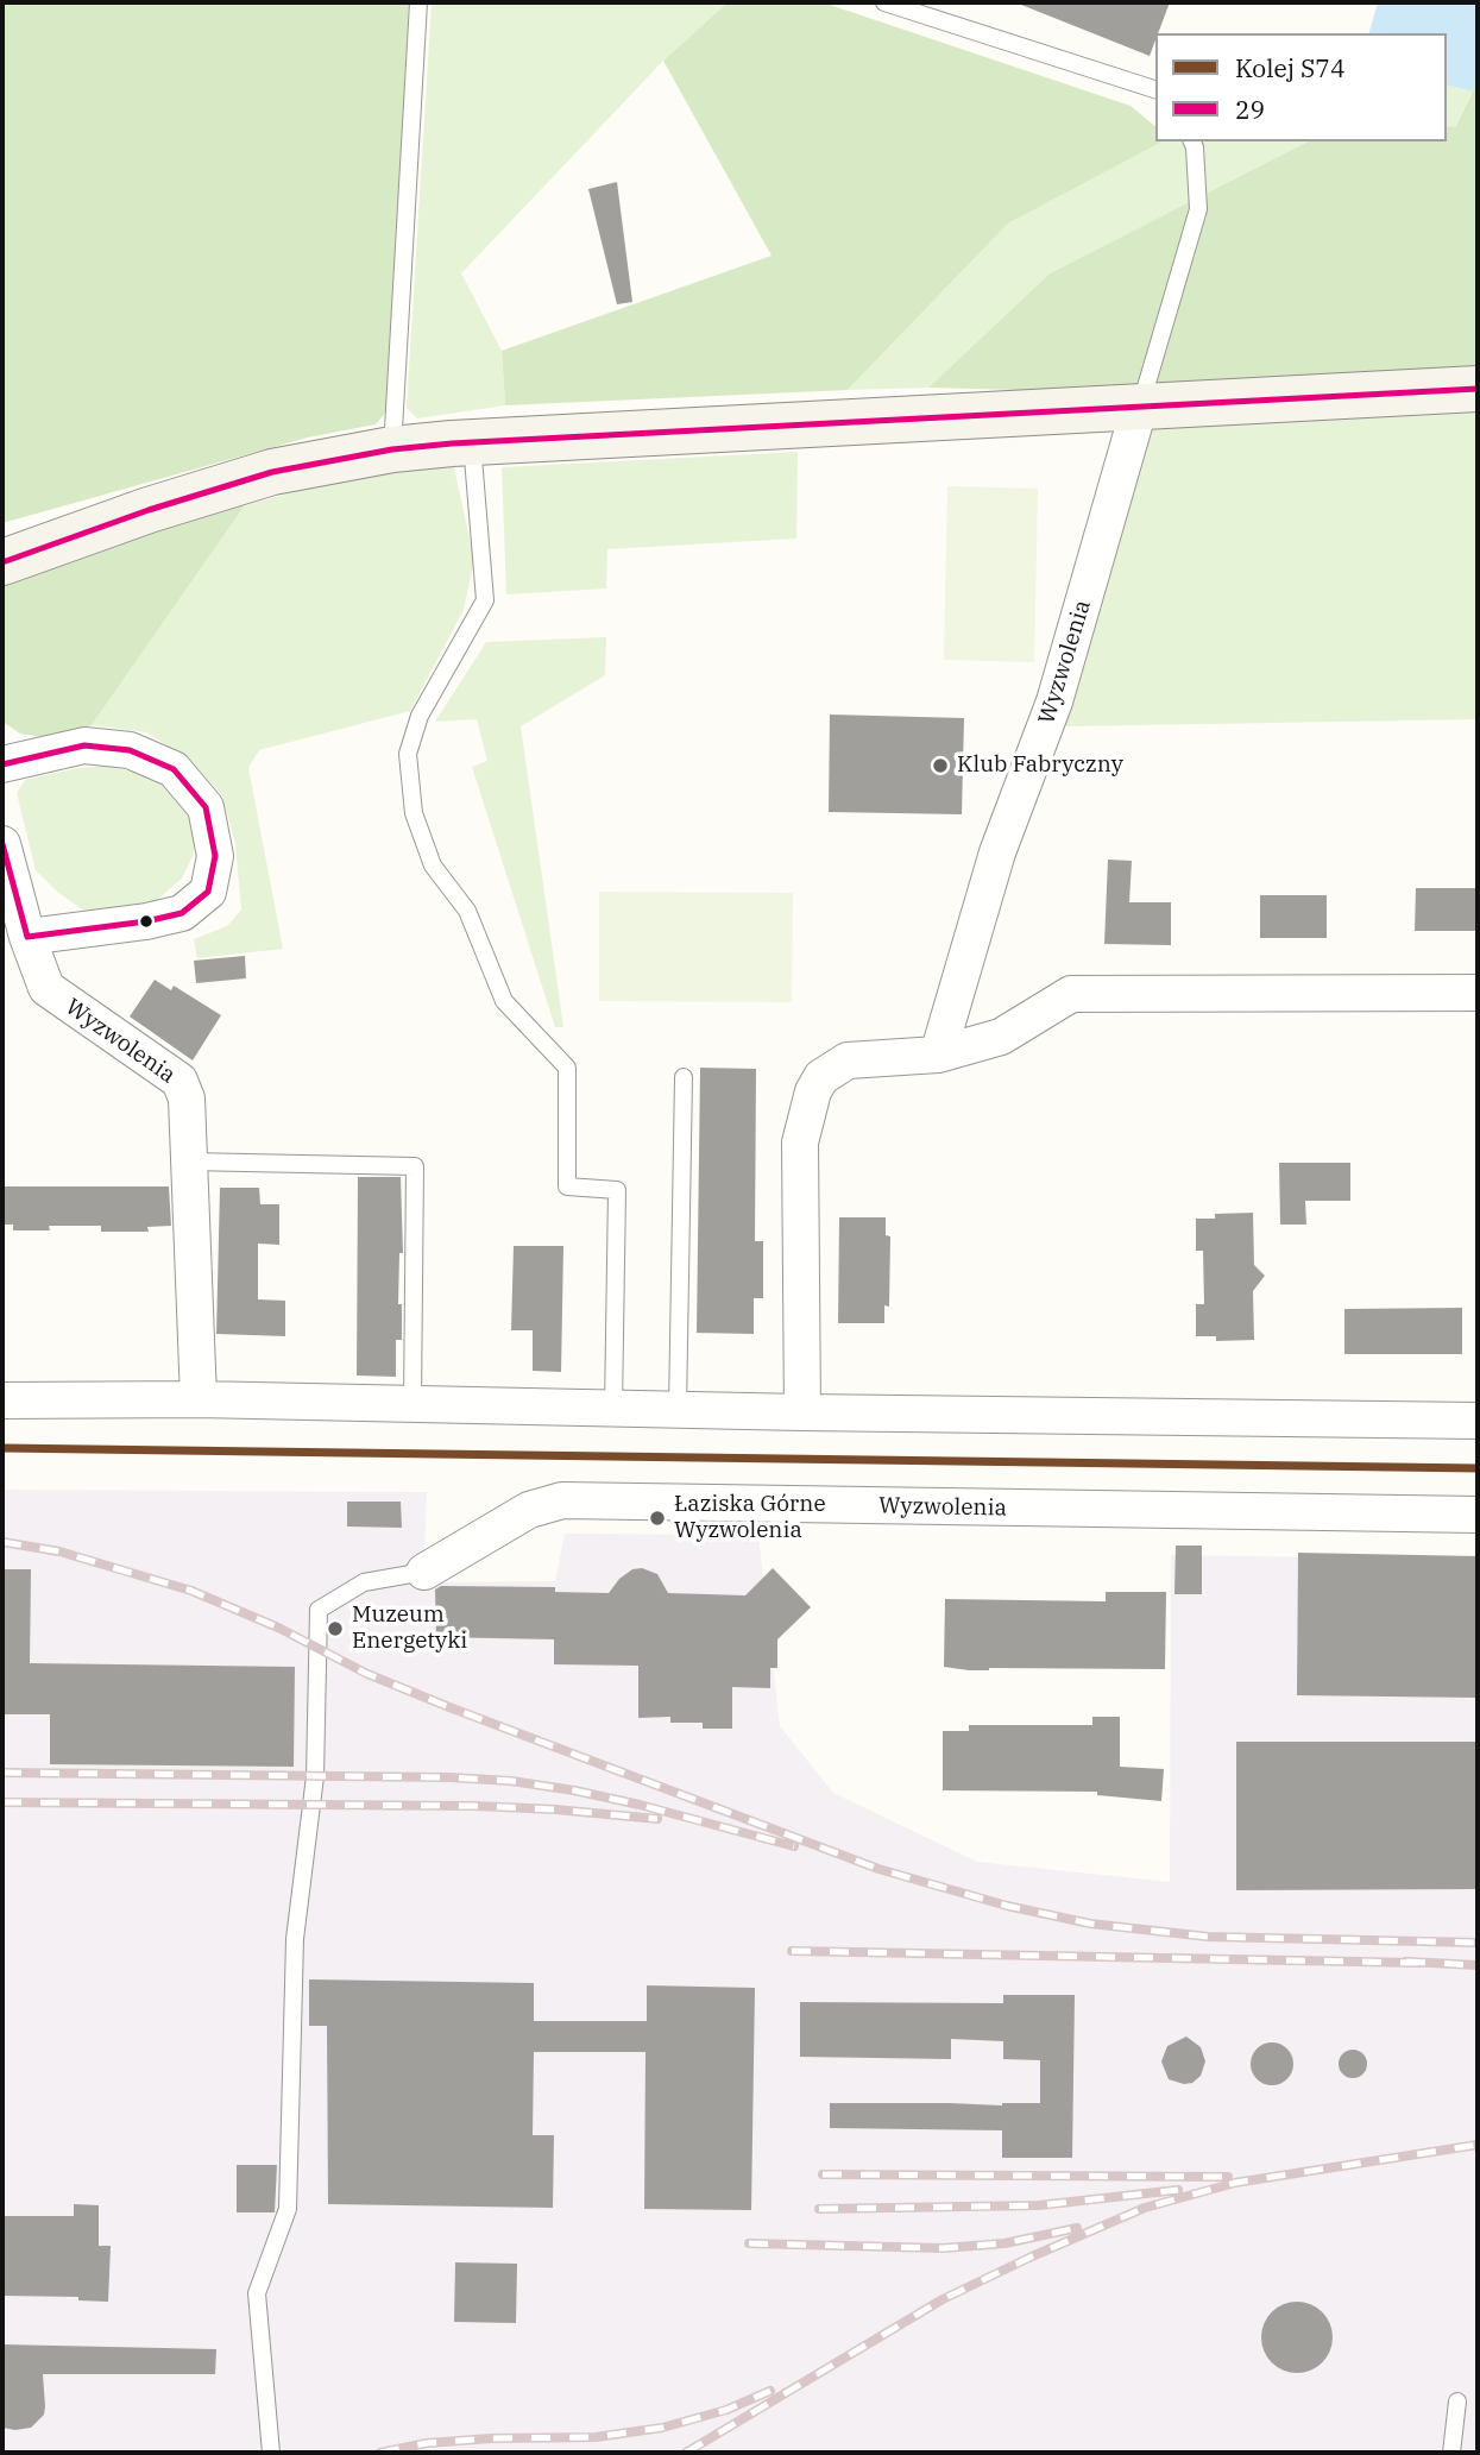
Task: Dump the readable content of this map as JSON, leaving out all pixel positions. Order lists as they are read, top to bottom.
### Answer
{
  "streets": {
    "street": ["Wyzwolenia"]
  },
  "places": ["Klub Fabryczny", "Łaziska Górne Wyzwolenia", "Muzeum Energetyki"],
  "lines": ["transit line 29", "rail line S74"],
  "legend": ["Kolej S74", "29"]
}
